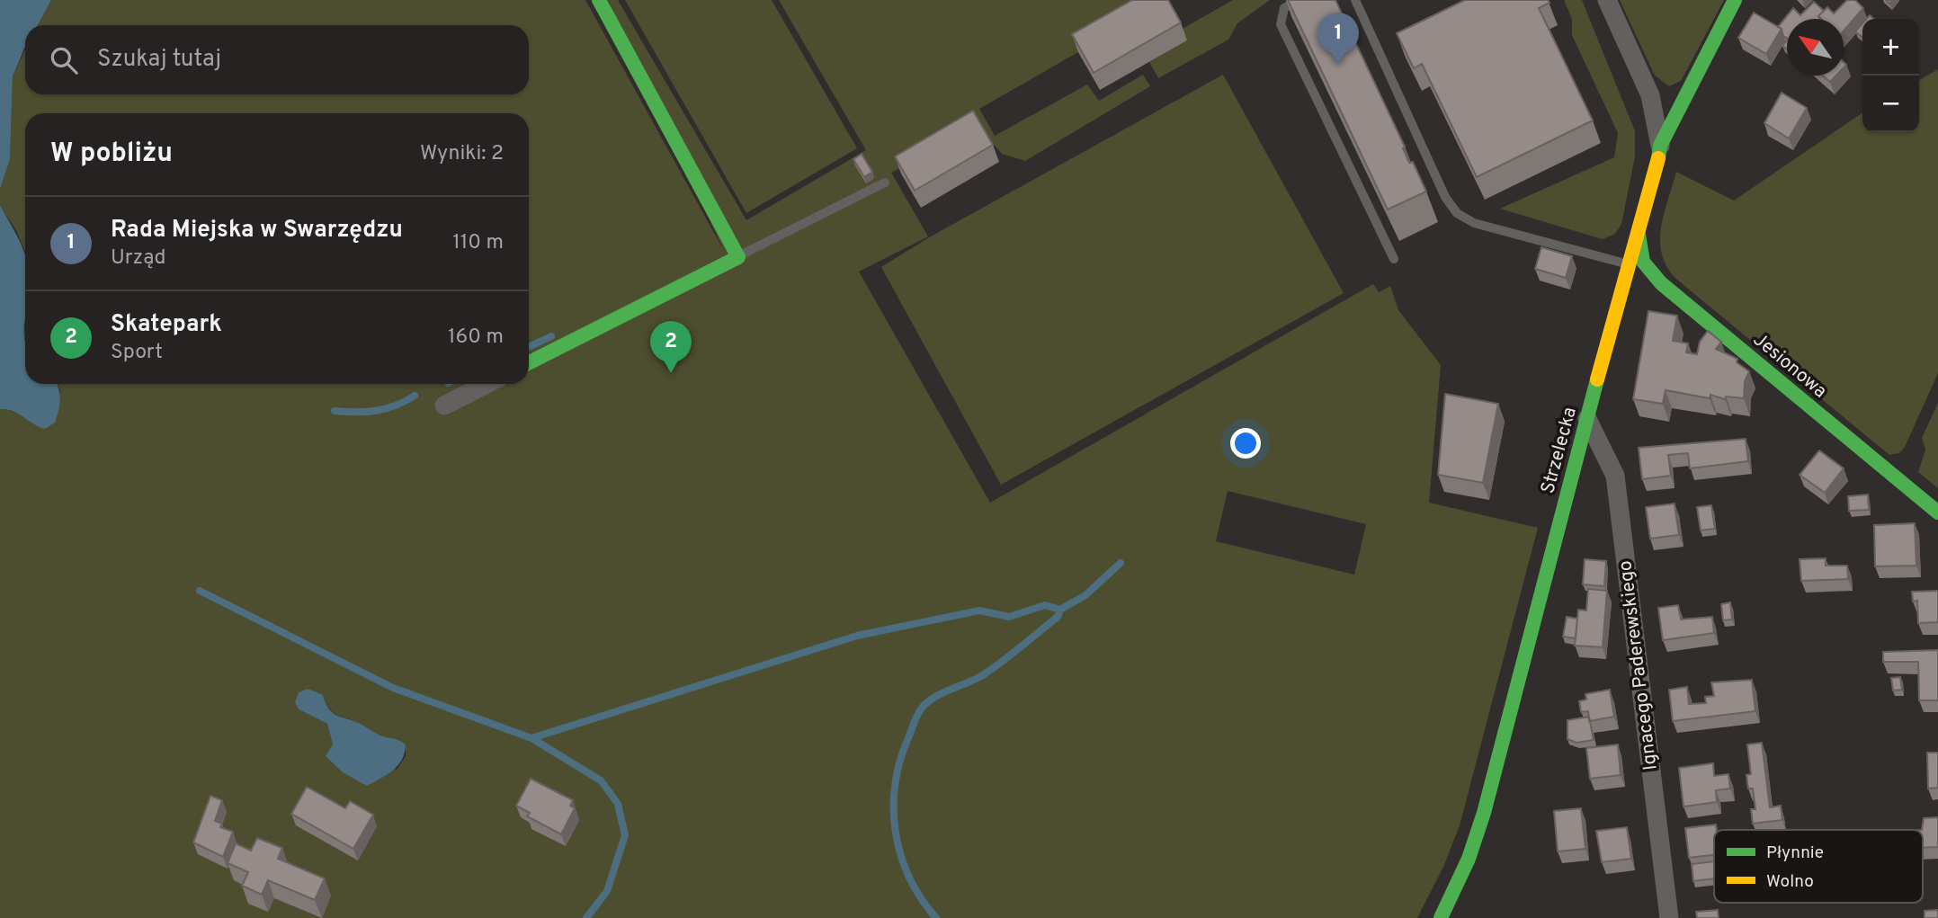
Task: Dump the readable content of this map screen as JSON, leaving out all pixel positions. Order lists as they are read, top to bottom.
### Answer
{
  "streets": {
    "street": ["Jesionowa", "Strzelecka", "Ignacego Paderewskiego"]
  },
  "crossings": [
    ["Jesionowa", "Strzelecka"],
    ["Strzelecka", "Ignacego Paderewskiego"]
  ],
  "legend": ["Płynnie", "Wolno"],
  "north": "top left",
  "page": {
    "pins": ["1", "2"],
    "map_buttons": ["+", "−"],
    "search": "Szukaj tutaj",
    "heading": ["W pobliżu", "Wyniki: 2"],
    "list": [
      {
        "mark": "1",
        "name": "Rada Miejska w Swarzędzu",
        "note": "Urząd",
        "value": "110 m"
      },
      {
        "mark": "2",
        "name": "Skatepark",
        "note": "Sport",
        "value": "160 m"
      }
    ]
  }
}
